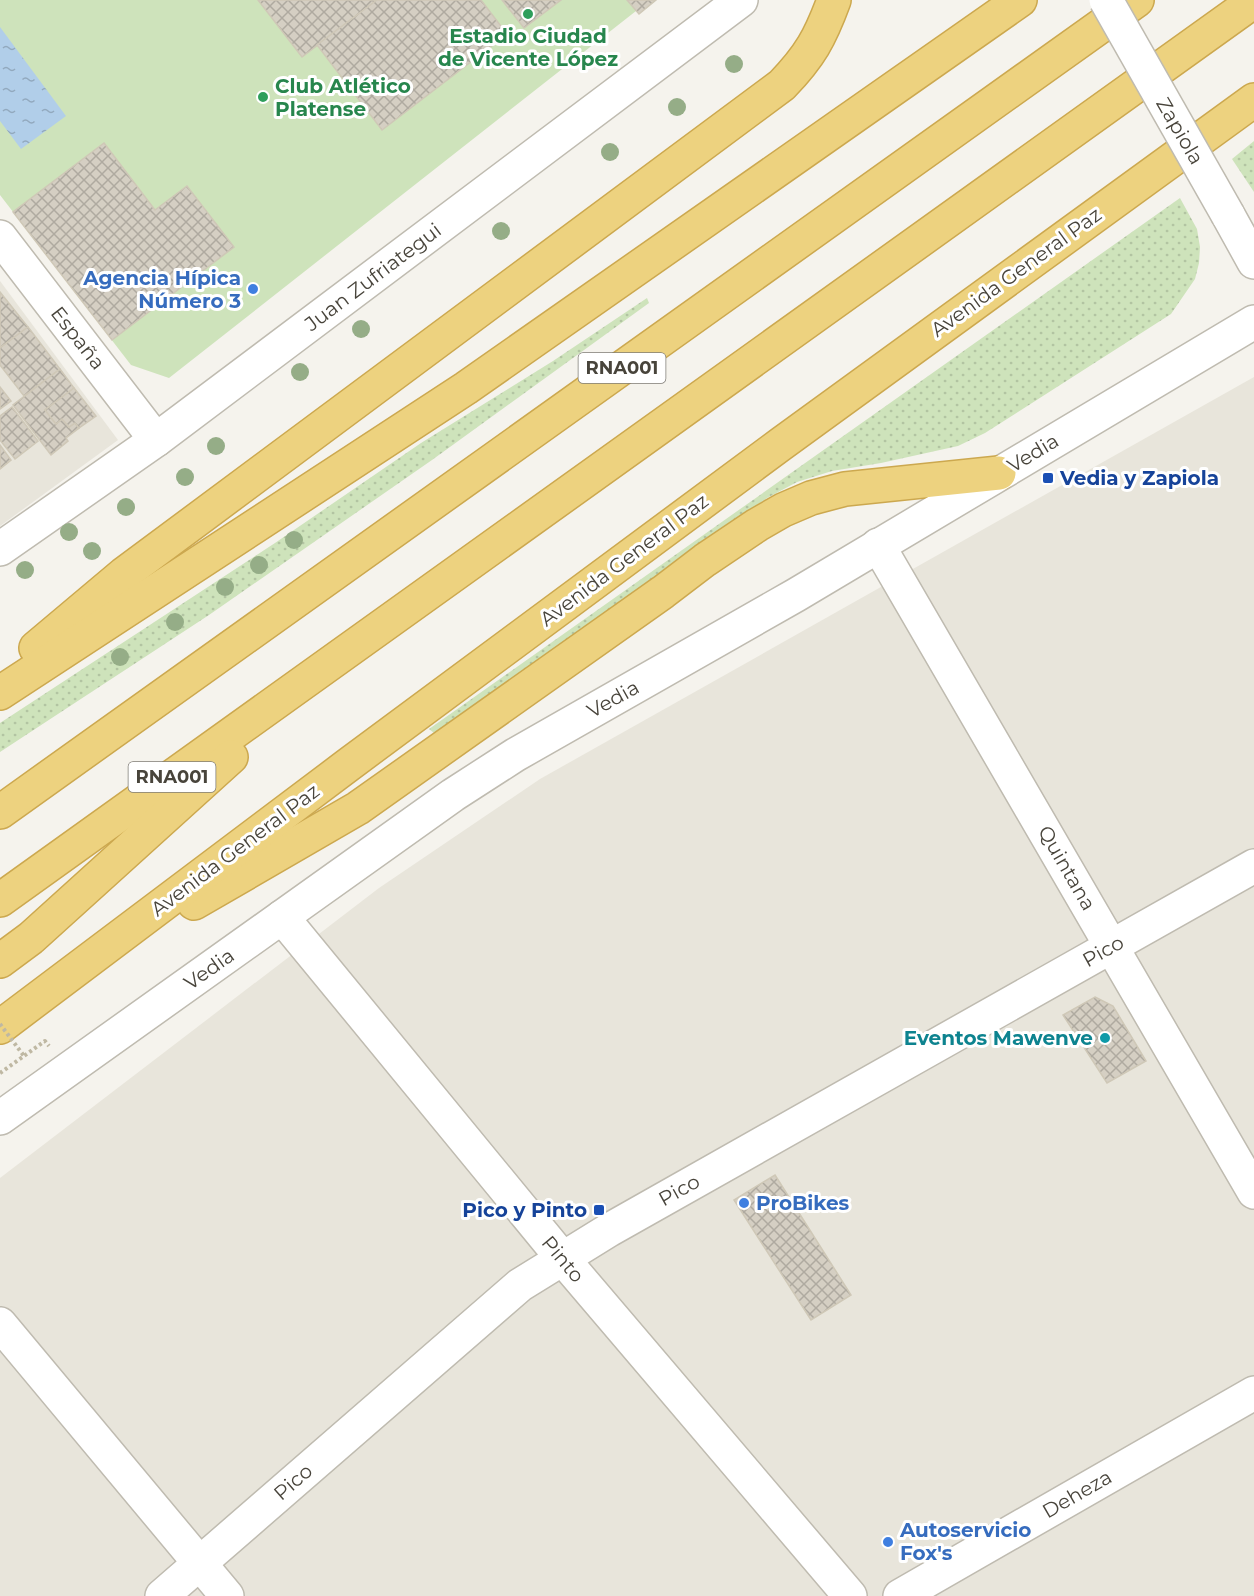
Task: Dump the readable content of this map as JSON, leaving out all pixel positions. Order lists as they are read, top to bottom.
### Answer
{
  "streets": {
    "highway": ["Avenida General Paz", "RNA001"],
    "street": [
      "Zapiola",
      "Juan Zufriategui",
      "España",
      "Vedia",
      "Quintana",
      "Pico",
      "Pinto",
      "Deheza"
    ]
  },
  "crossings": [
    ["Juan Zufriategui", "España"],
    ["Vedia", "Quintana"],
    ["Vedia", "Pinto"],
    ["Quintana", "Pico"],
    ["Pico", "Pinto"]
  ],
  "places": {
    "other": [
      "Estadio Ciudad de Vicente López",
      "Club Atlético Platense",
      "Agencia Hípica Número 3",
      "Eventos Mawenve",
      "ProBikes",
      "Autoservicio Fox's"
    ],
    "transit": ["Vedia y Zapiola", "Pico y Pinto"]
  }
}
